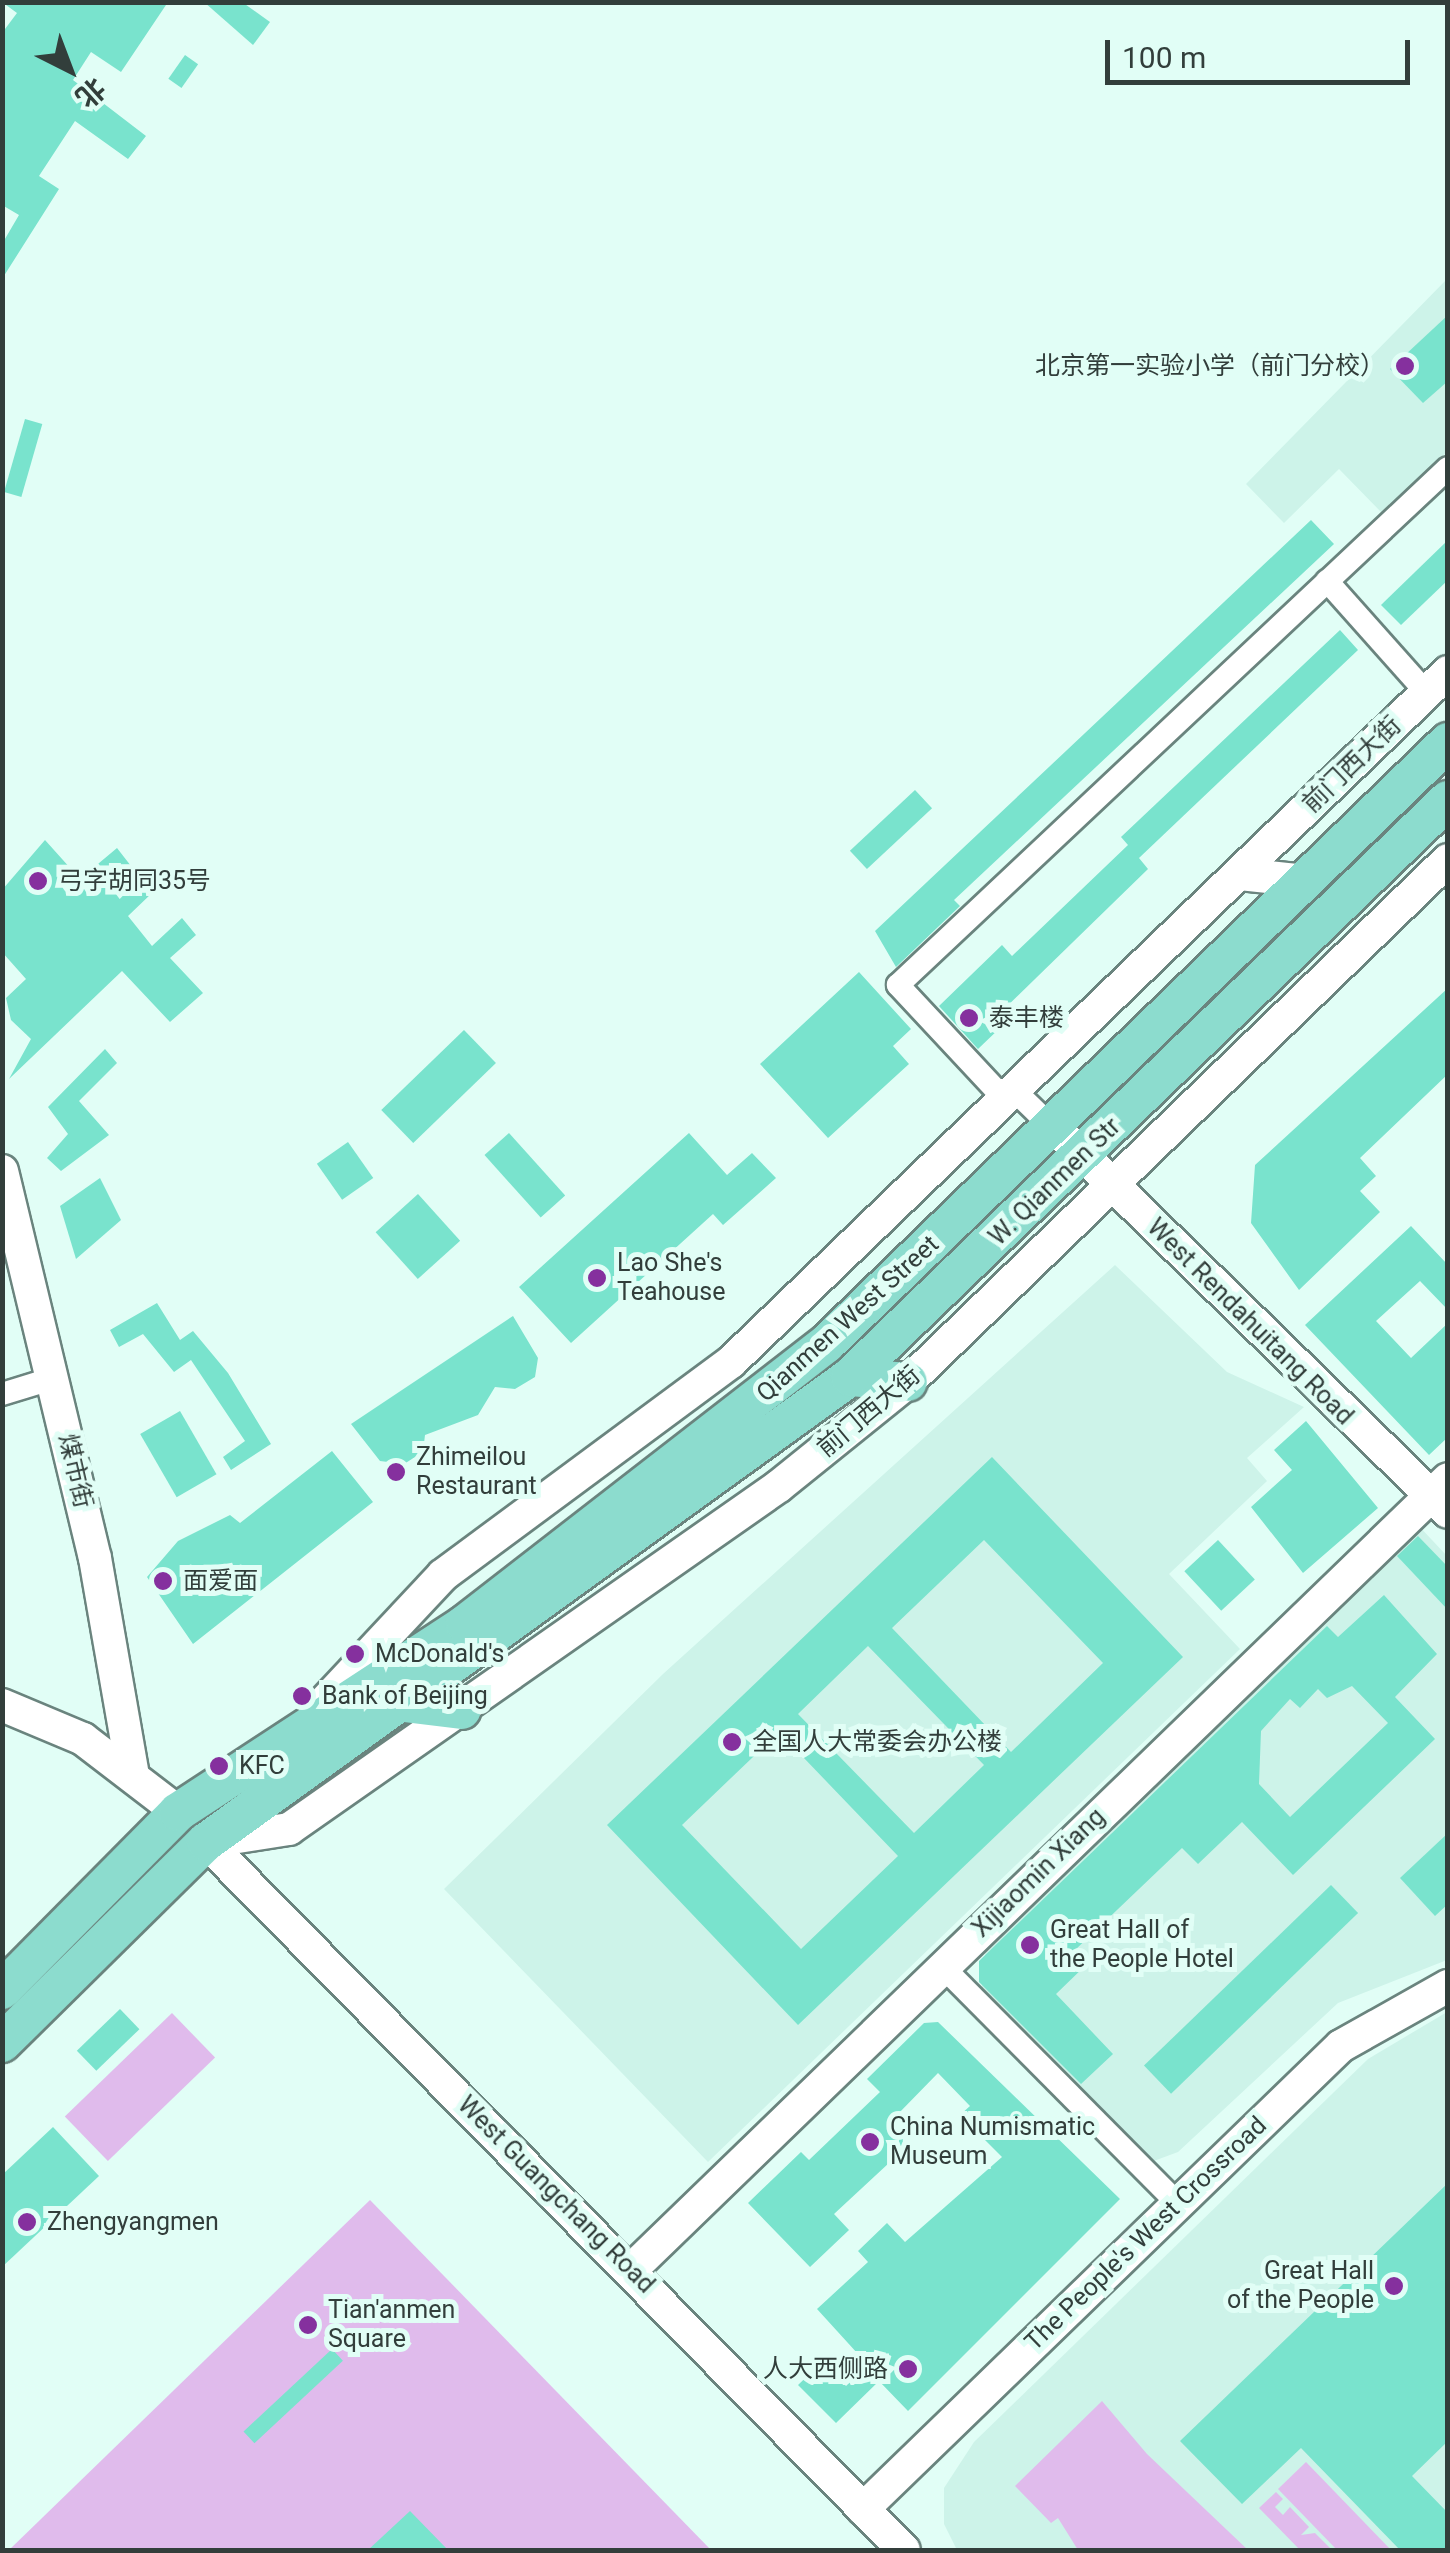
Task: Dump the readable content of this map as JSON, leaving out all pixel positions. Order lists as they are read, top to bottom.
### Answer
{
  "streets": {
    "main road": ["W. Qianmen Str", "Qianmen West Street"],
    "street": [
      "前门西大街",
      "West Rendahuitang Road",
      "煤市街",
      "Xijiaomin Xiang",
      "West Guangchang Road",
      "The People's West Crossroad"
    ]
  },
  "crossings": [
    ["前门西大街", "Qianmen West Street"],
    ["前门西大街", "West Rendahuitang Road"],
    ["前门西大街", "West Guangchang Road"],
    ["W. Qianmen Str", "Qianmen West Street"],
    ["W. Qianmen Str", "West Rendahuitang Road"],
    ["Qianmen West Street", "West Rendahuitang Road"],
    ["Qianmen West Street", "West Guangchang Road"],
    ["West Rendahuitang Road", "Xijiaomin Xiang"],
    ["Xijiaomin Xiang", "West Guangchang Road"],
    ["West Guangchang Road", "The People's West Crossroad"]
  ],
  "places": [
    "北京第一实验小学（前门分校）",
    "弓字胡同35号",
    "泰丰楼",
    "Lao She's Teahouse",
    "Zhimeilou Restaurant",
    "面爱面",
    "McDonald's",
    "Bank of Beijing",
    "全国人大常委会办公楼",
    "KFC",
    "Great Hall of the People Hotel",
    "China Numismatic Museum",
    "Zhengyangmen",
    "Great Hall of the People",
    "Tian'anmen Square",
    "人大西侧路"
  ],
  "scale_bar": "100 m",
  "north": "bottom right"
}
